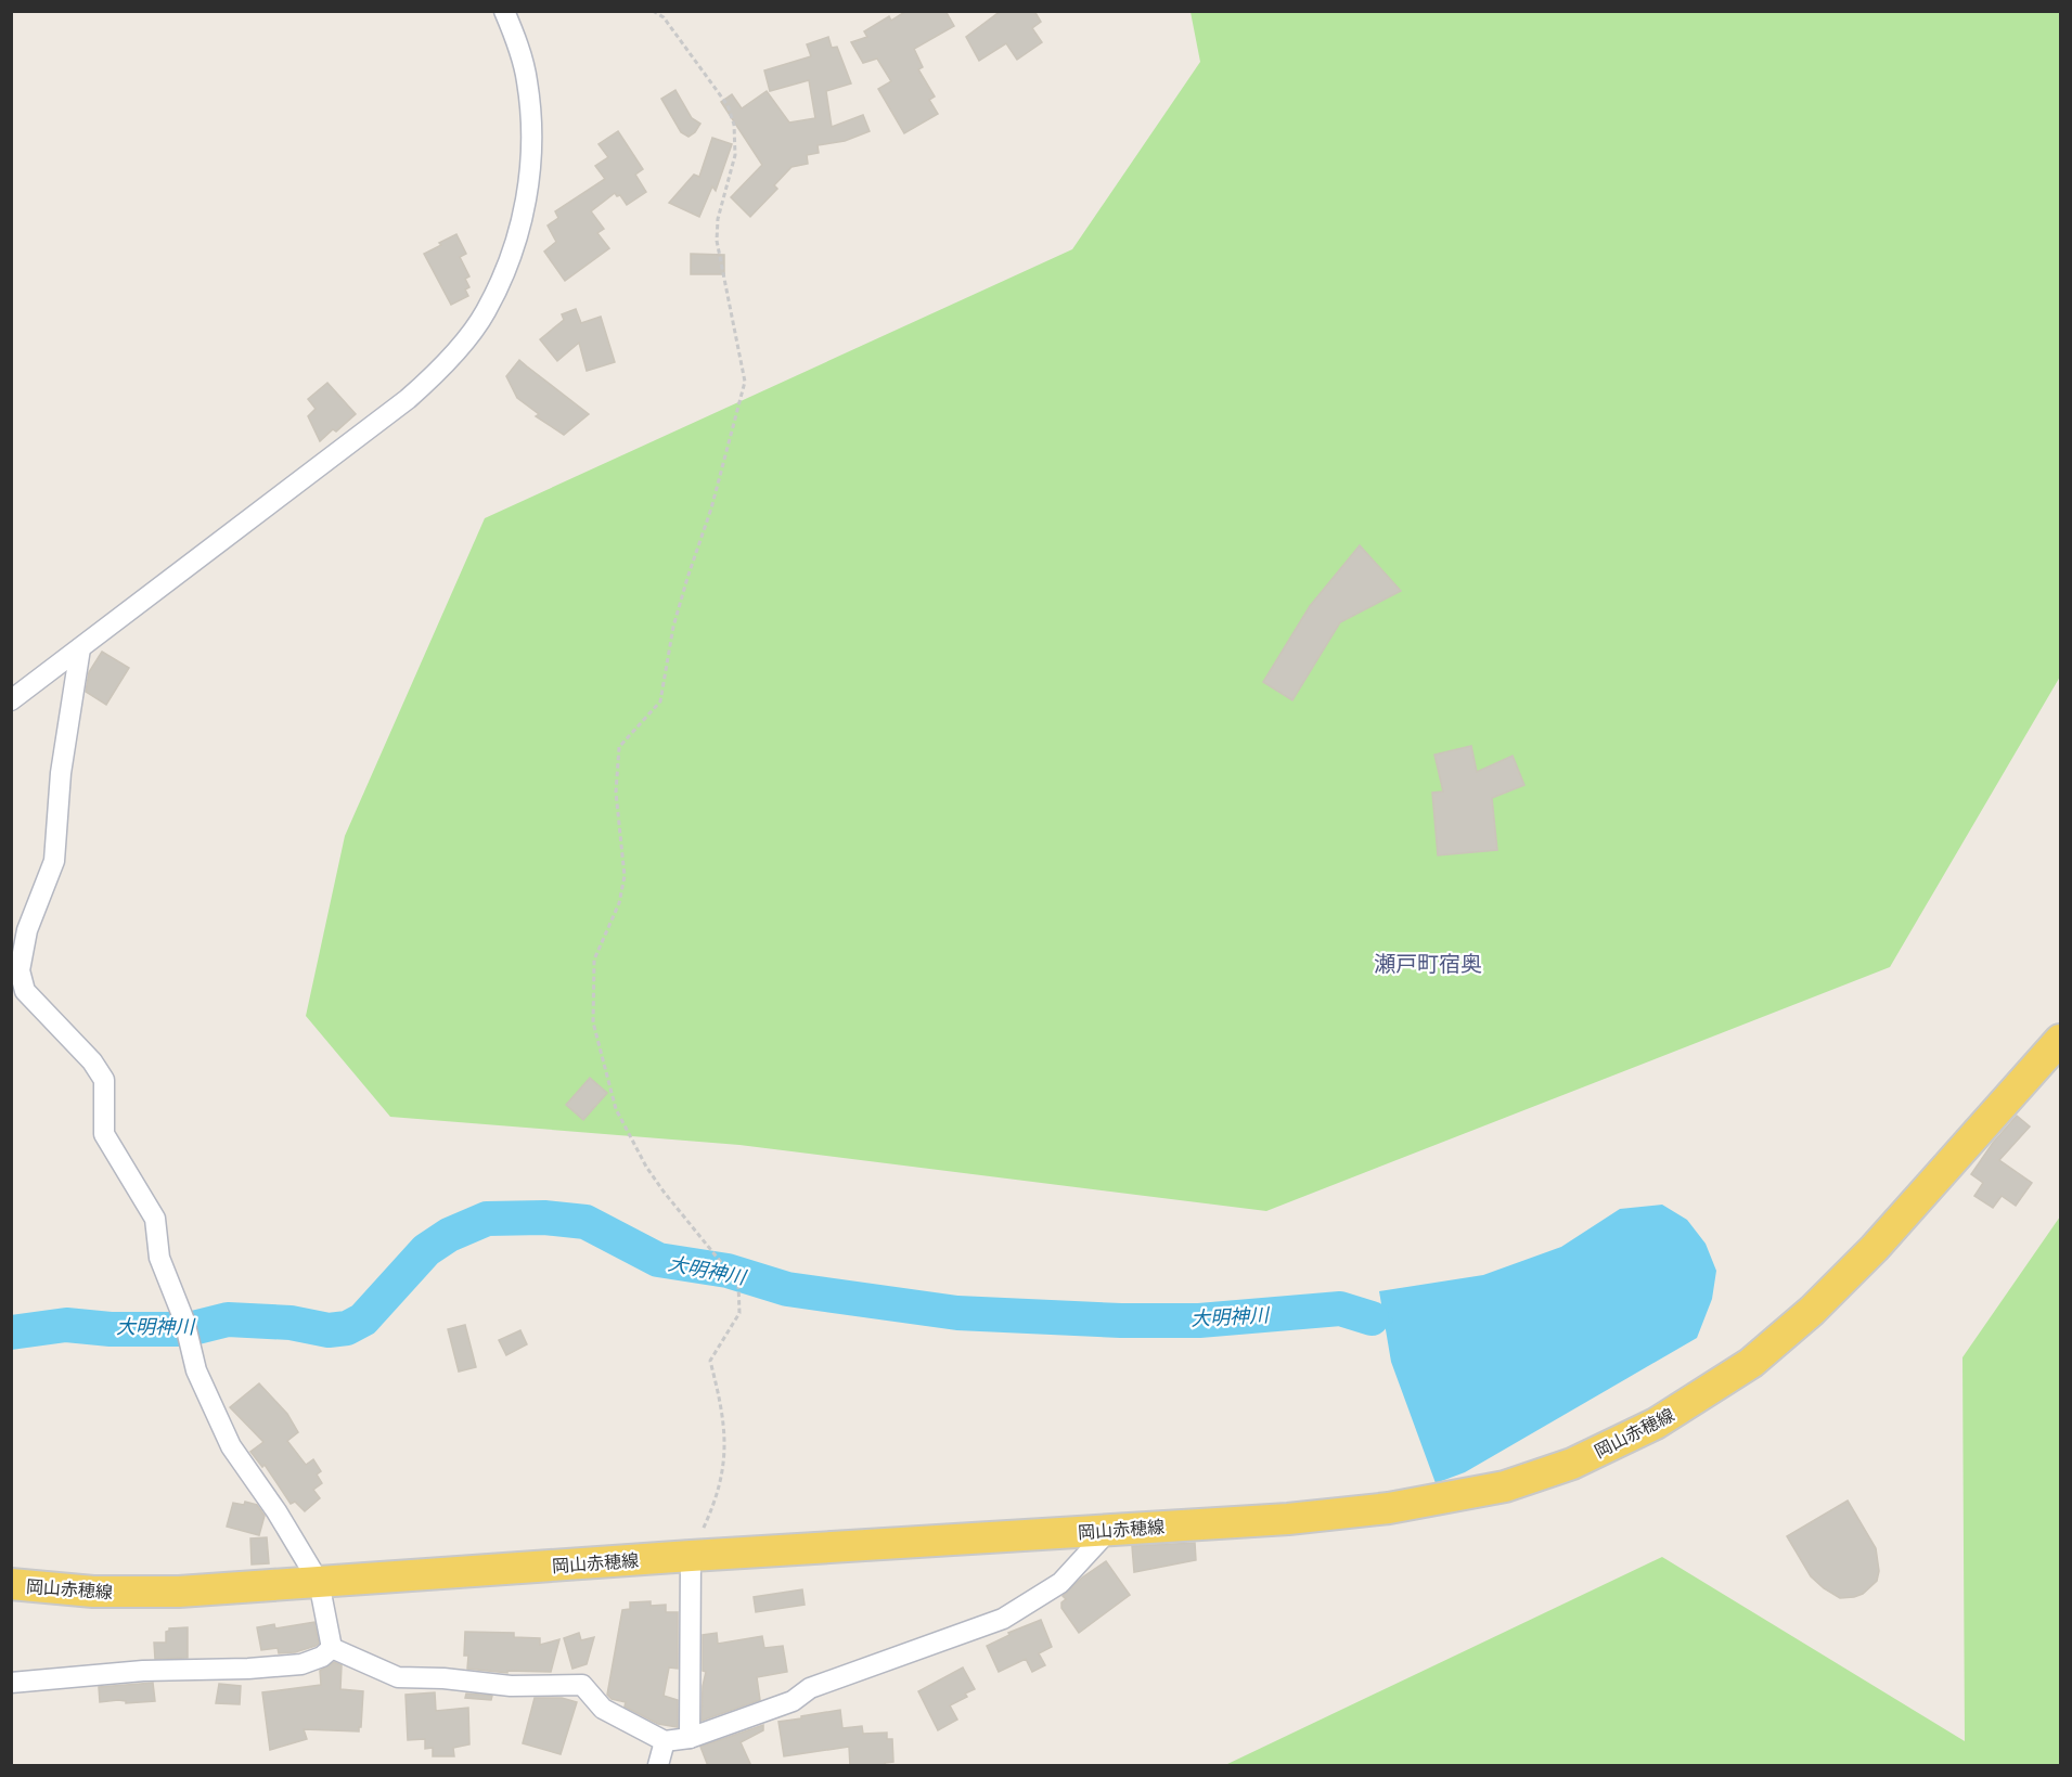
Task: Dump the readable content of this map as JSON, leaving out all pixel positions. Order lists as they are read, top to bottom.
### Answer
{
  "streets": {
    "main road": ["岡山赤穂線"]
  },
  "districts": ["瀬戸町宿奥"],
  "water": ["大明神川"]
}
